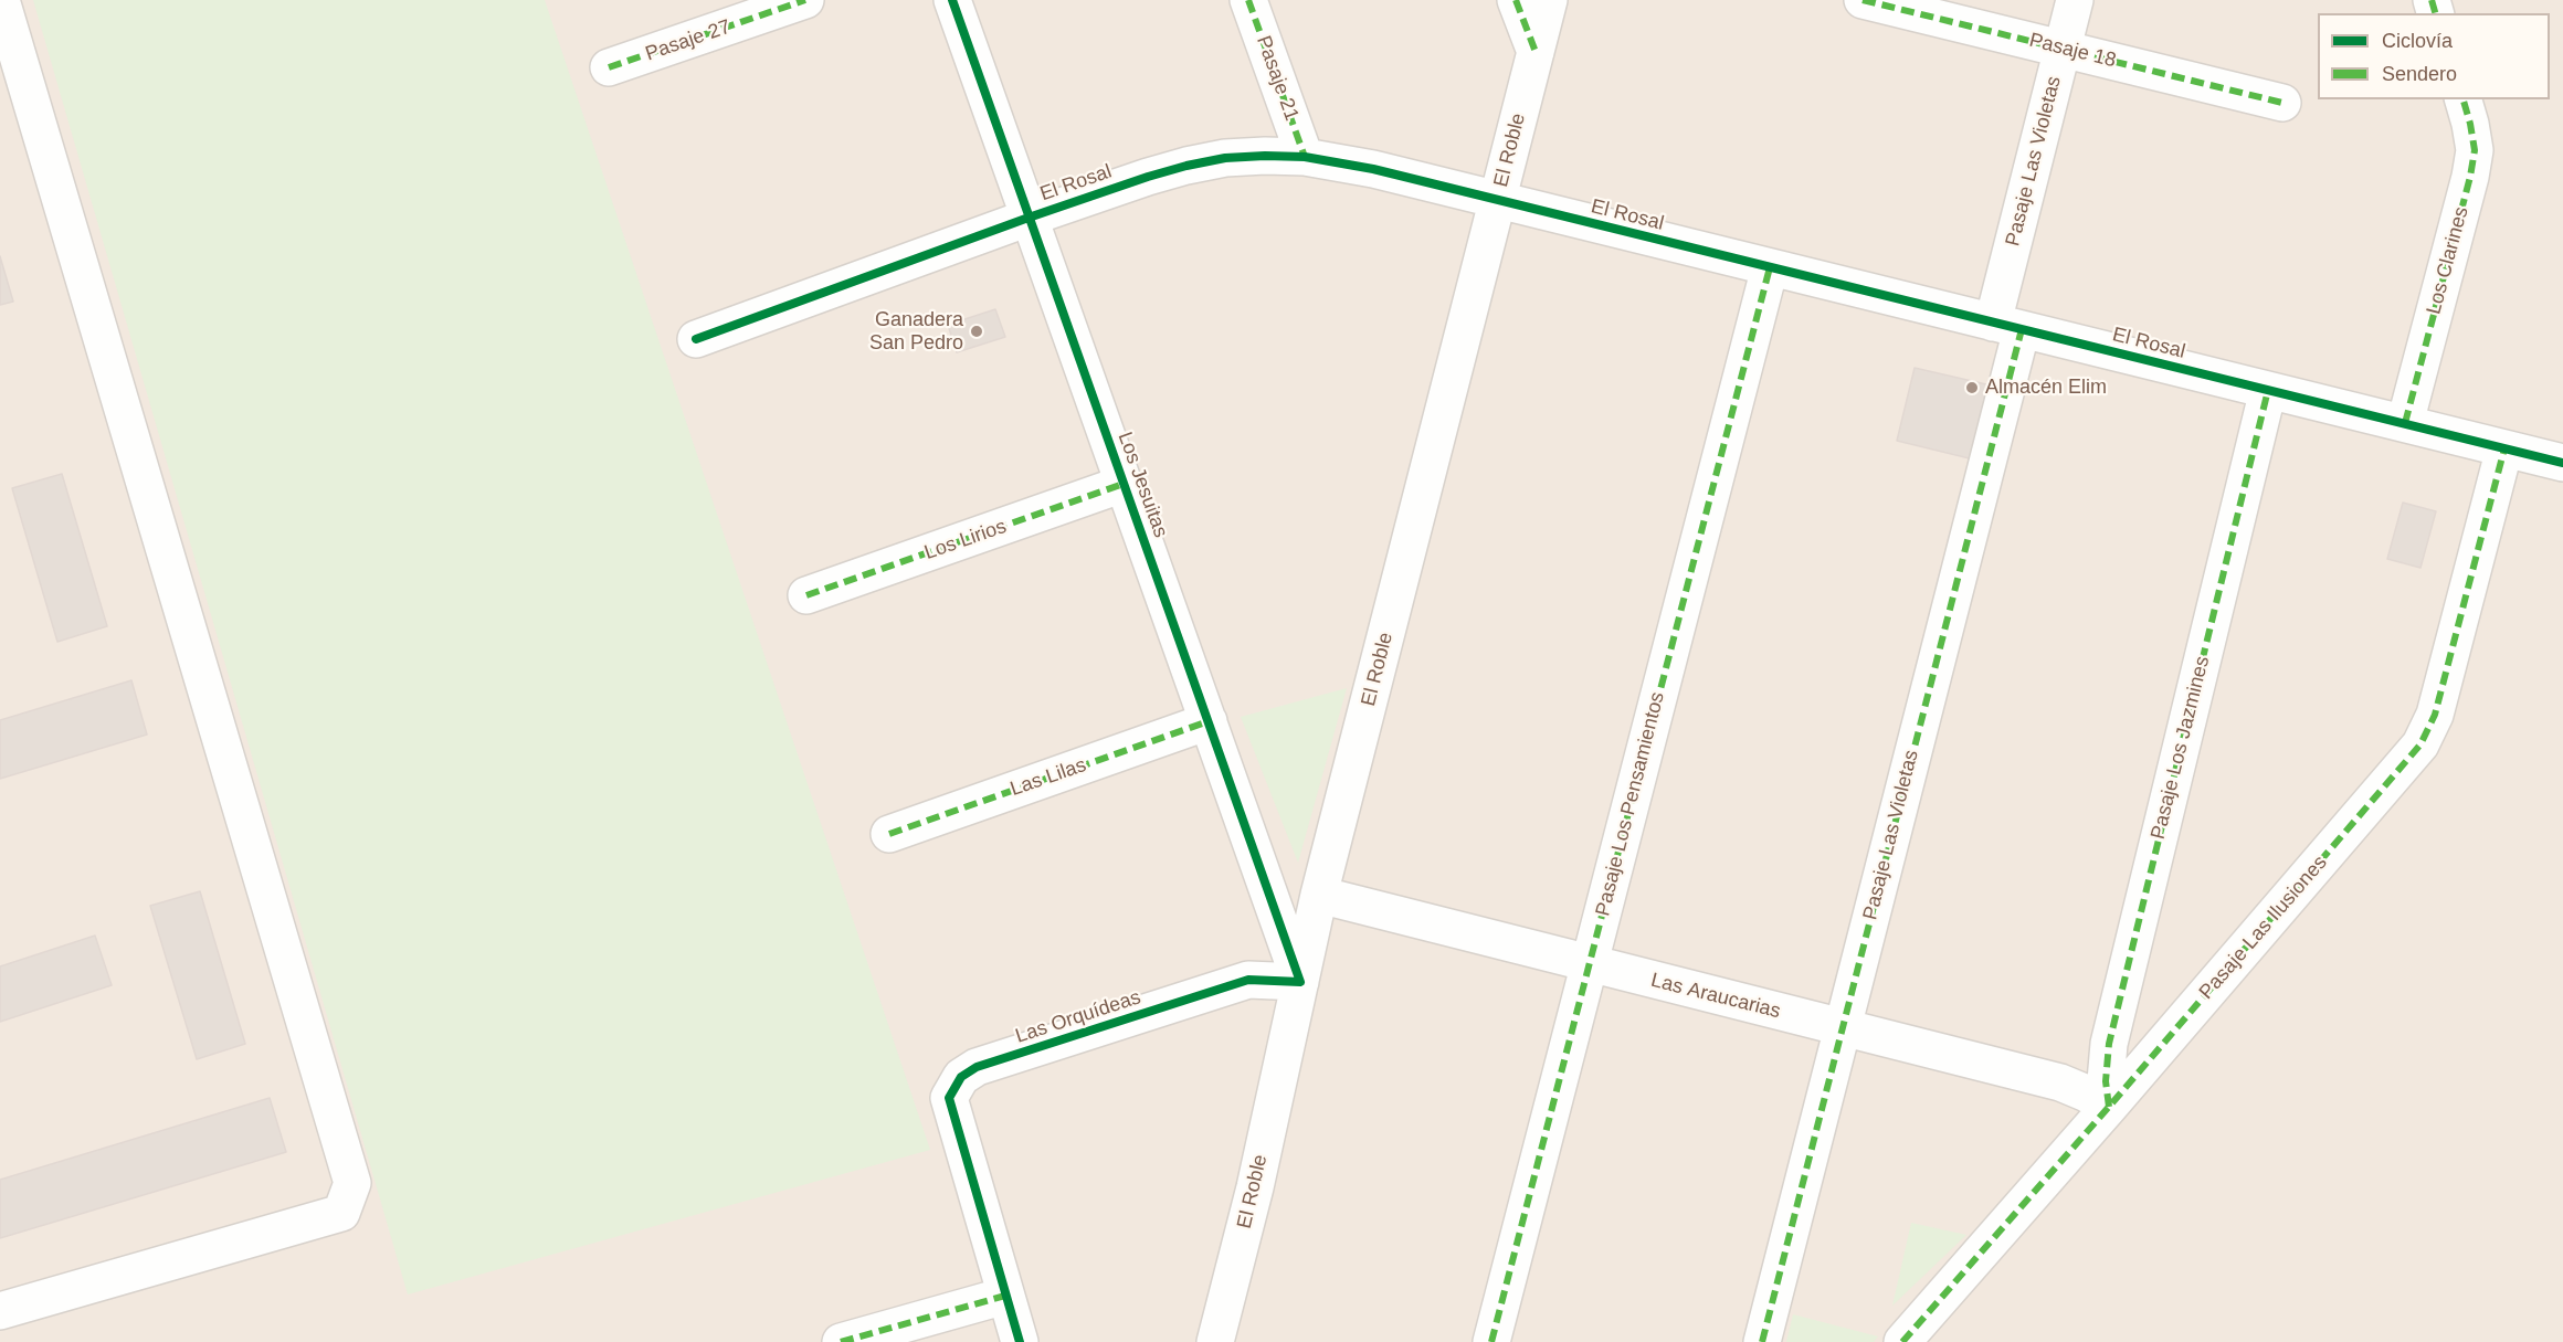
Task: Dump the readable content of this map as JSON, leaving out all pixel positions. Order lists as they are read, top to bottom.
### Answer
{
  "streets": {
    "street": [
      "Pasaje 27",
      "Pasaje 18",
      "Pasaje 21",
      "El Roble",
      "Pasaje Las Violetas",
      "El Rosal",
      "Los Clarines",
      "Los Jesuitas",
      "Los Lirios",
      "Pasaje Los Jazmines",
      "Las Lilas",
      "Pasaje Los Pensamientos",
      "Pasaje Las Ilusiones",
      "Las Araucarias",
      "Las Orquídeas"
    ]
  },
  "crossings": [
    ["Pasaje 18", "Pasaje Las Violetas"],
    ["Pasaje 21", "El Rosal"],
    ["El Roble", "El Rosal"],
    ["El Roble", "Los Jesuitas"],
    ["El Roble", "Las Araucarias"],
    ["El Roble", "Las Orquídeas"],
    ["Pasaje Las Violetas", "El Rosal"],
    ["Pasaje Las Violetas", "Las Araucarias"],
    ["El Rosal", "Los Clarines"],
    ["El Rosal", "Los Jesuitas"],
    ["El Rosal", "Pasaje Los Jazmines"],
    ["El Rosal", "Pasaje Los Pensamientos"],
    ["El Rosal", "Pasaje Las Ilusiones"],
    ["Los Jesuitas", "Los Lirios"],
    ["Los Jesuitas", "Las Lilas"],
    ["Los Jesuitas", "Las Orquídeas"],
    ["Pasaje Los Jazmines", "Pasaje Las Ilusiones"],
    ["Pasaje Los Jazmines", "Las Araucarias"],
    ["Pasaje Los Pensamientos", "Las Araucarias"],
    ["Pasaje Las Ilusiones", "Las Araucarias"]
  ],
  "places": ["Ganadera San Pedro", "Almacén Elim"],
  "legend": ["Ciclovía", "Sendero"]
}
